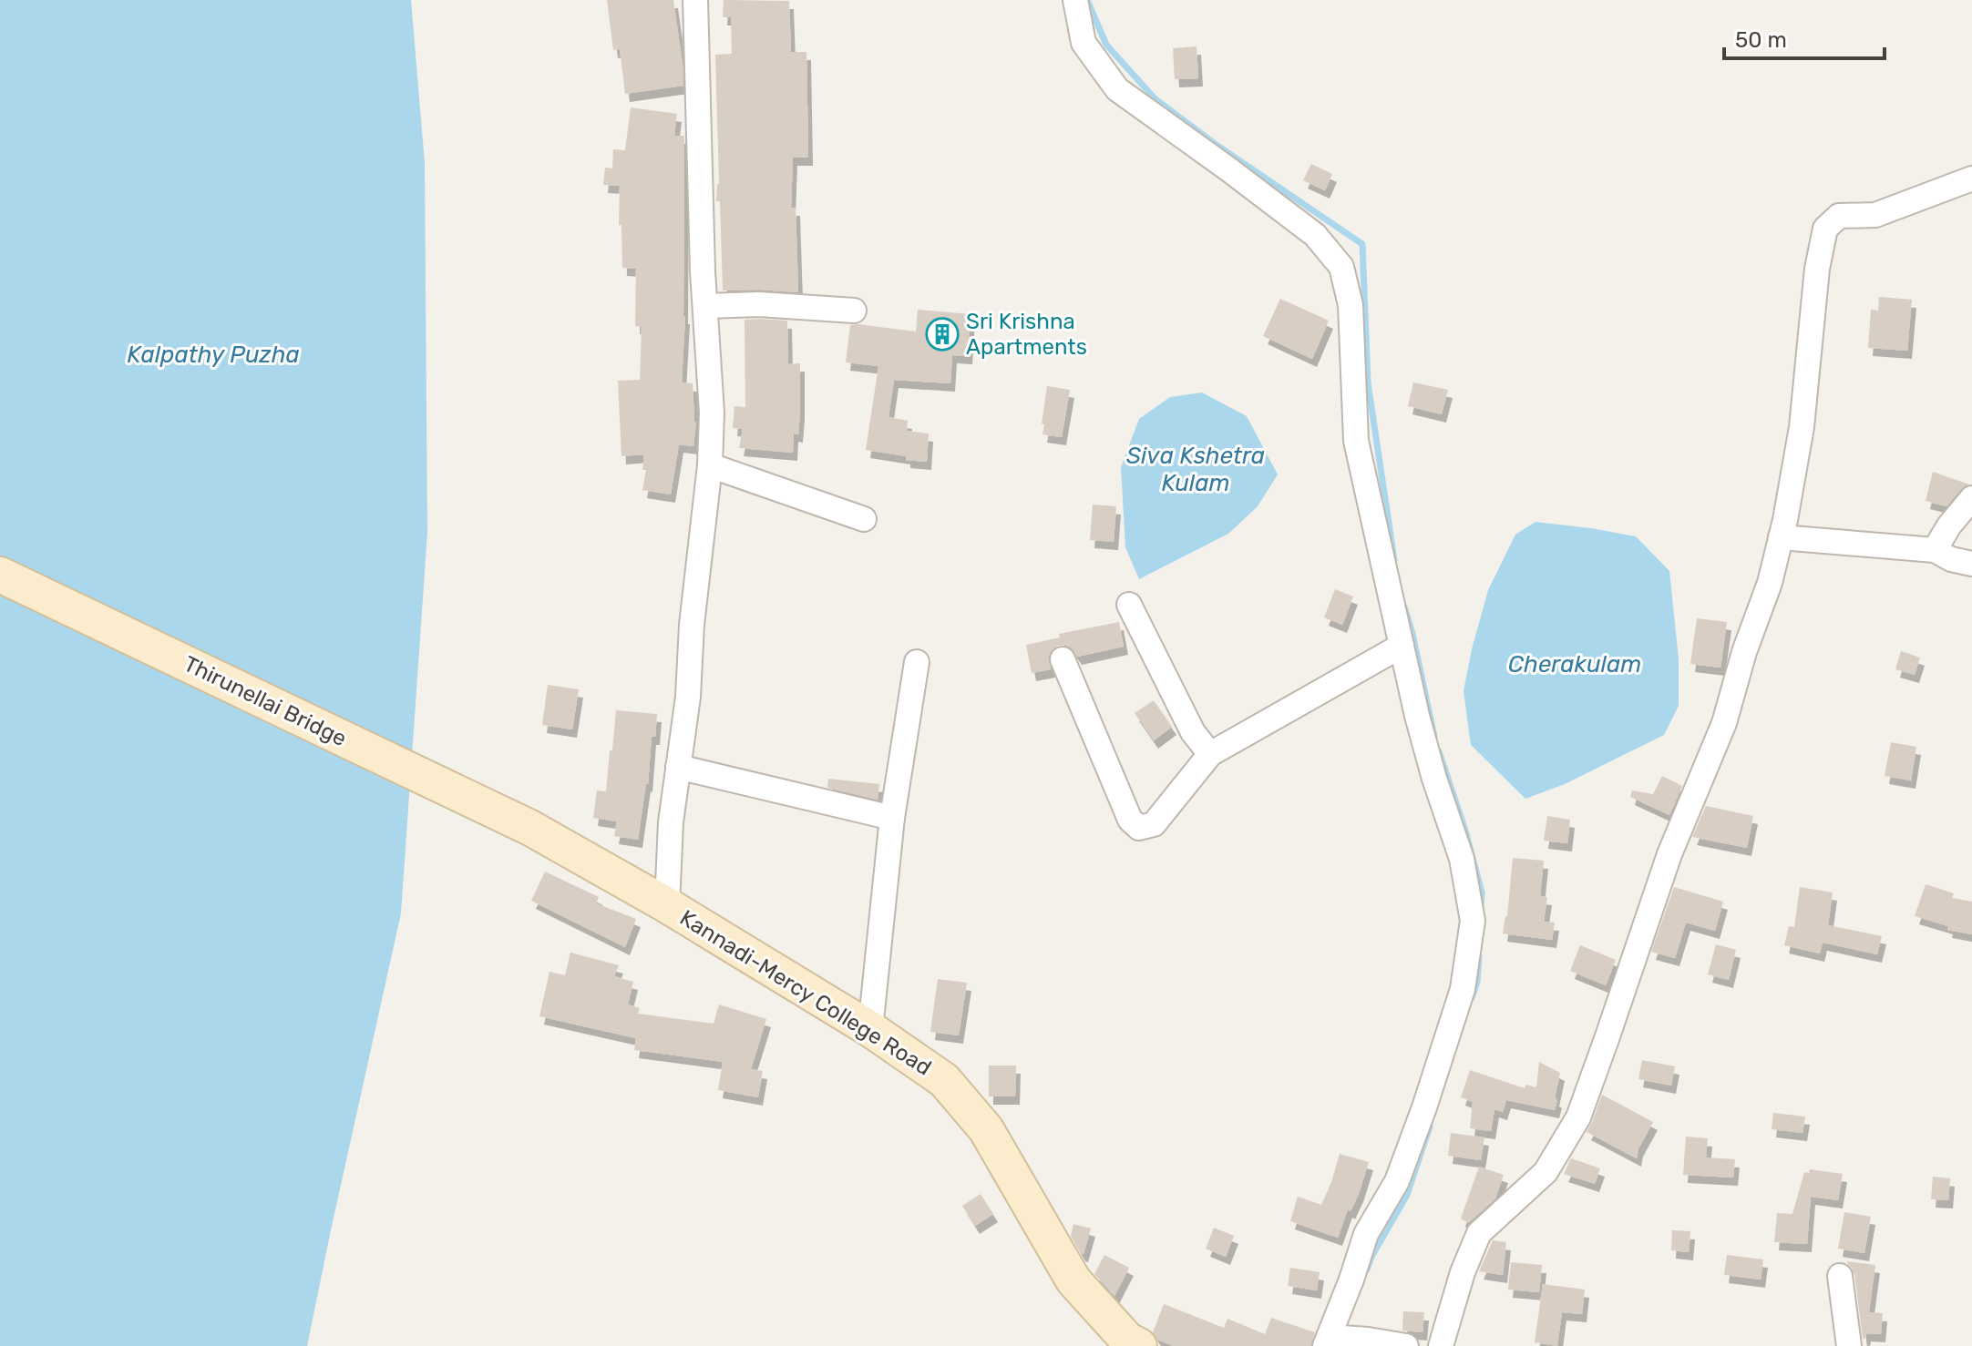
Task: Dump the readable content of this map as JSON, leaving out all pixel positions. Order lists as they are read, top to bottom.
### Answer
{
  "streets": {
    "main road": ["Thirunellai Bridge", "Kannadi-Mercy College Road"]
  },
  "crossings": [
    ["Thirunellai Bridge", "Kannadi-Mercy College Road"]
  ],
  "water": ["Kalpathy Puzha", "Siva Kshetra Kulam", "Cherakulam"],
  "places": {
    "building": ["Sri Krishna Apartments"]
  },
  "scale_bar": "50 m"
}
